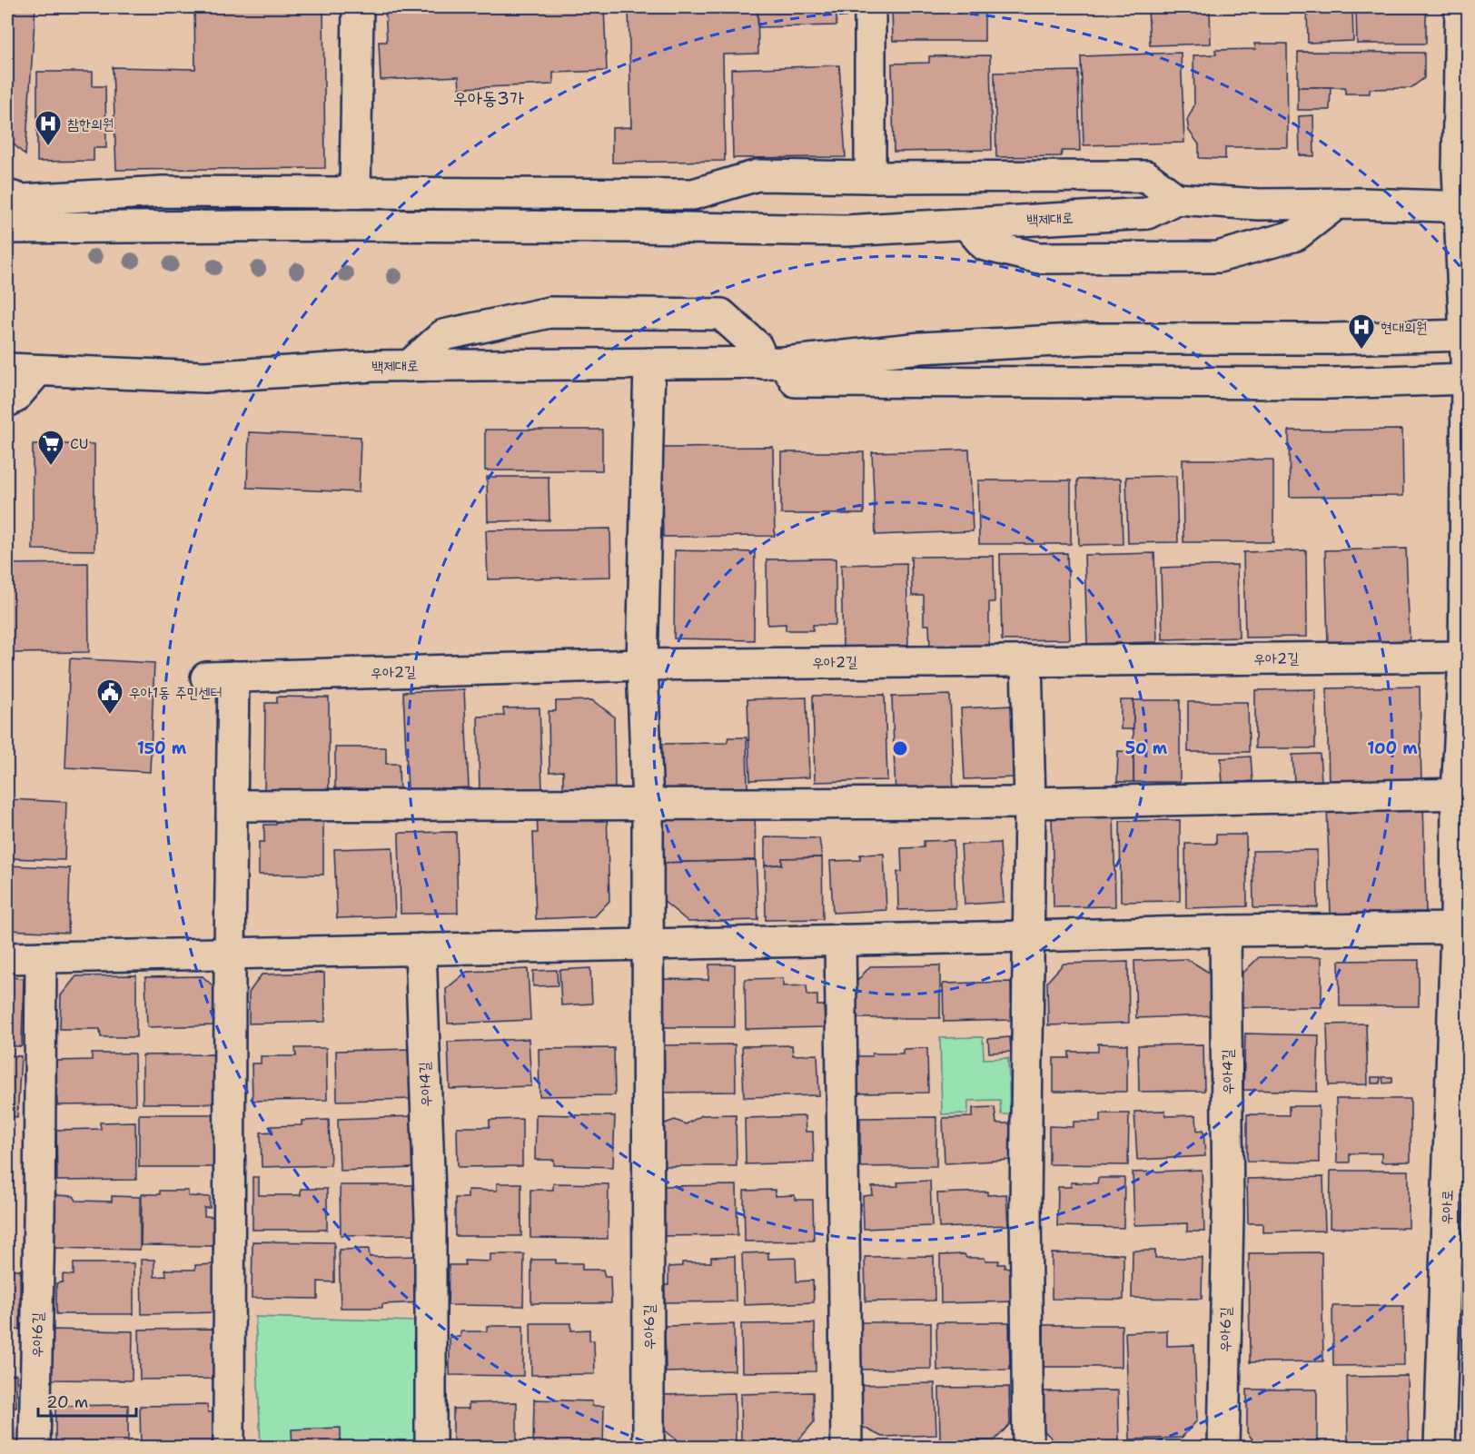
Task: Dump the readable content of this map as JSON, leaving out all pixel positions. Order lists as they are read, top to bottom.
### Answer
{
  "streets": {
    "street": [
      "백제대로",
      "우아2길",
      "우아4길",
      "우아로",
      "우아6길"
    ]
  },
  "crossings": [
    ["백제대로", "우아로"],
    ["우아2길", "우아로"],
    ["우아4길", "우아6길"]
  ],
  "districts": ["우아동3가"],
  "places": {
    "hospital": ["참한의원", "현대의원"],
    "supermarket": ["CU"],
    "public building": ["우아1동 주민센터"]
  },
  "scale_bar": "20 m",
  "rings": ["50 m", "100 m", "150 m"]
}
